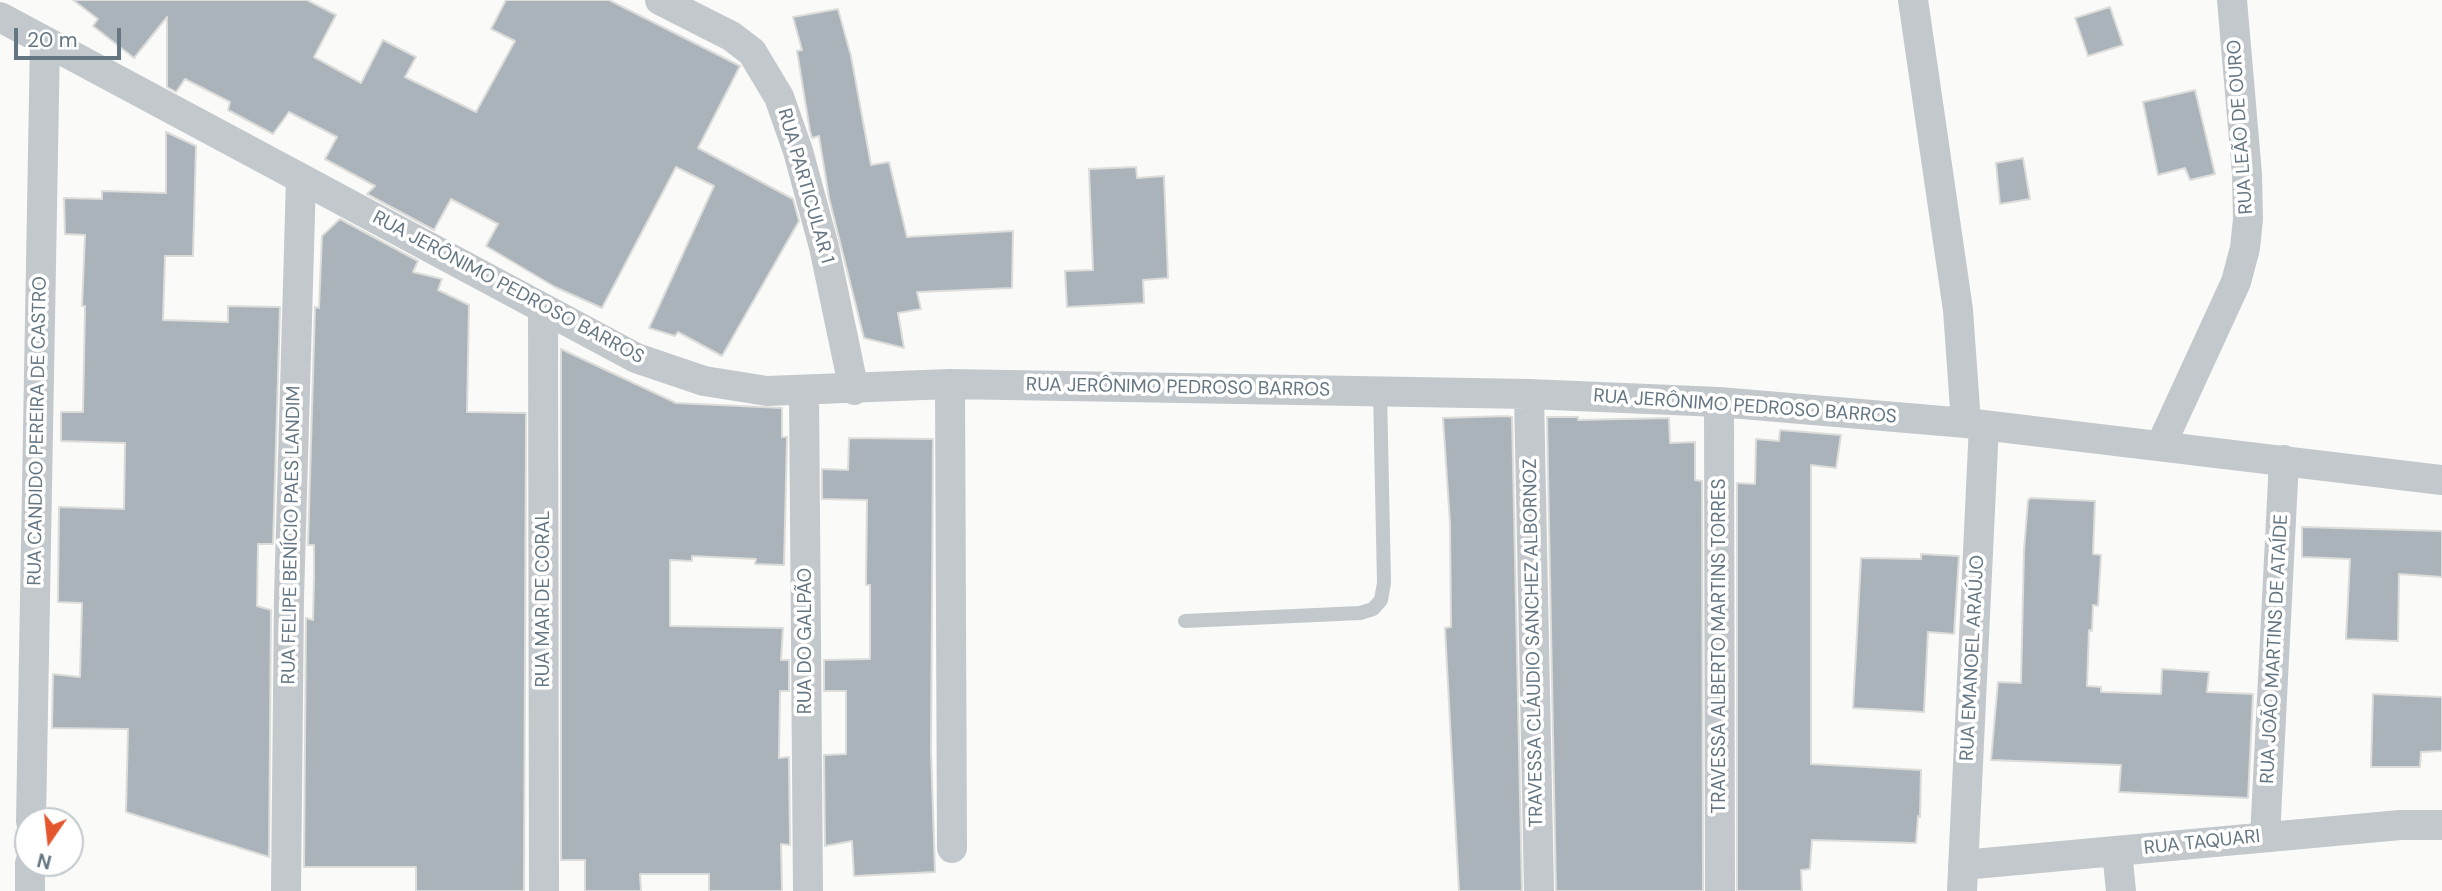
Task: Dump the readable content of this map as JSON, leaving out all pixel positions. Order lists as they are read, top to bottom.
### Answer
{
  "streets": {
    "street": [
      "RUA LEÃO DE OURO",
      "RUA PARTICULAR 1",
      "RUA JERÔNIMO PEDROSO BARROS",
      "RUA CANDIDO PEREIRA DE CASTRO",
      "RUA FELIPE BENÍCIO PAES LANDIM",
      "RUA MAR DE CORAL",
      "RUA DO GALPÃO",
      "TRAVESSA CLÁUDIO SANCHEZ ALBORNOZ",
      "TRAVESSA ALBERTO MARTINS TORRES",
      "RUA JOÃO MARTINS DE ATAÍDE",
      "RUA EMANOEL ARAÚJO",
      "RUA TAQUARI"
    ]
  },
  "crossings": [
    ["RUA LEÃO DE OURO", "RUA JERÔNIMO PEDROSO BARROS"],
    ["RUA PARTICULAR 1", "RUA JERÔNIMO PEDROSO BARROS"],
    ["RUA JERÔNIMO PEDROSO BARROS", "RUA CANDIDO PEREIRA DE CASTRO"],
    ["RUA JERÔNIMO PEDROSO BARROS", "RUA FELIPE BENÍCIO PAES LANDIM"],
    ["RUA JERÔNIMO PEDROSO BARROS", "RUA MAR DE CORAL"],
    ["RUA JERÔNIMO PEDROSO BARROS", "RUA DO GALPÃO"],
    ["RUA JERÔNIMO PEDROSO BARROS", "TRAVESSA CLÁUDIO SANCHEZ ALBORNOZ"],
    ["RUA JERÔNIMO PEDROSO BARROS", "TRAVESSA ALBERTO MARTINS TORRES"],
    ["RUA JERÔNIMO PEDROSO BARROS", "RUA JOÃO MARTINS DE ATAÍDE"],
    ["RUA JERÔNIMO PEDROSO BARROS", "RUA EMANOEL ARAÚJO"],
    ["RUA JOÃO MARTINS DE ATAÍDE", "RUA TAQUARI"],
    ["RUA EMANOEL ARAÚJO", "RUA TAQUARI"]
  ],
  "scale_bar": "20 m",
  "north": "bottom"
}
